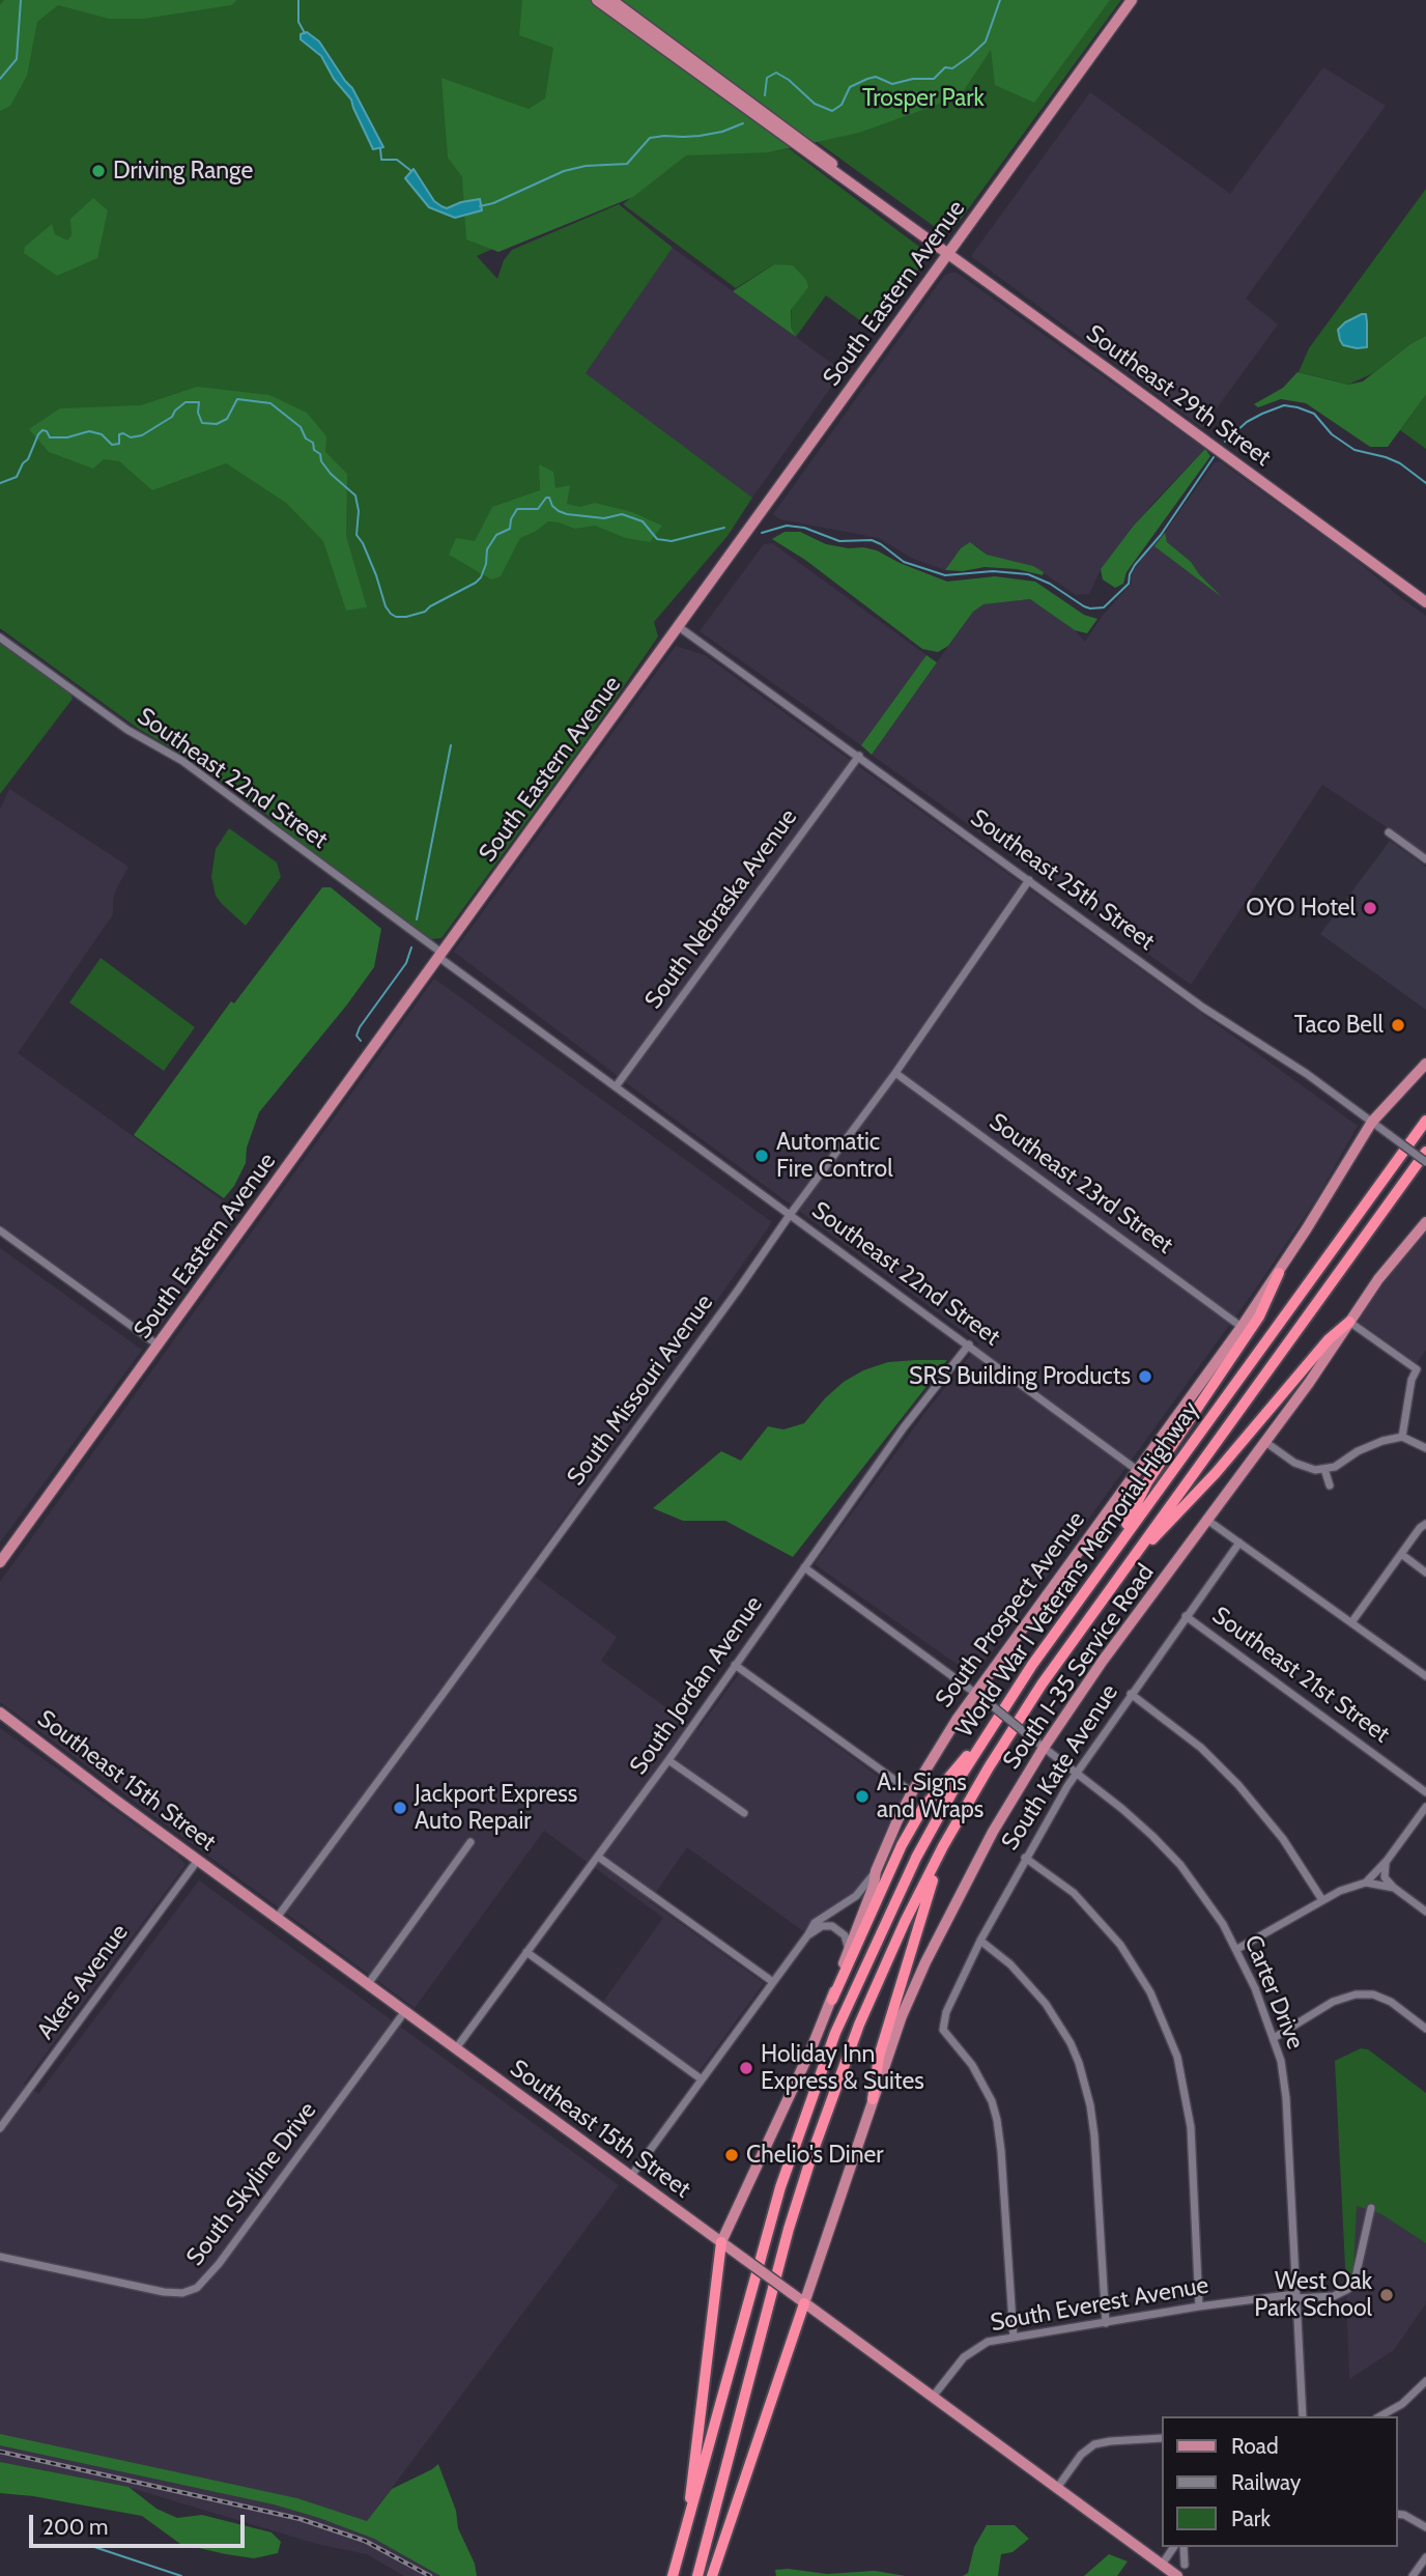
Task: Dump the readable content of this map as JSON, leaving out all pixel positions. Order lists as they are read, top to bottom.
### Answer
{
  "streets": {
    "highway": ["World War I Veterans Memorial Highway"],
    "main road": [
      "South Eastern Avenue",
      "Southeast 29th Street",
      "South Prospect Avenue",
      "South I-35 Service Road",
      "Southeast 15th Street"
    ],
    "street": [
      "Southeast 22nd Street",
      "Southeast 25th Street",
      "South Nebraska Avenue",
      "Southeast 23rd Street",
      "South Missouri Avenue",
      "Southeast 21st Street",
      "South Jordan Avenue",
      "South Kate Avenue",
      "Akers Avenue",
      "Carter Drive",
      "South Skyline Drive",
      "South Everest Avenue"
    ]
  },
  "crossings": [
    ["South Eastern Avenue", "Southeast 29th Street"],
    ["South Eastern Avenue", "Southeast 22nd Street"],
    ["South Eastern Avenue", "Southeast 25th Street"],
    ["Southeast 22nd Street", "South Nebraska Avenue"],
    ["Southeast 22nd Street", "South Missouri Avenue"],
    ["Southeast 22nd Street", "South Prospect Avenue"],
    ["Southeast 22nd Street", "South Jordan Avenue"],
    ["Southeast 25th Street", "South Nebraska Avenue"],
    ["Southeast 25th Street", "South Missouri Avenue"],
    ["Southeast 25th Street", "South Prospect Avenue"],
    ["Southeast 23rd Street", "South Missouri Avenue"],
    ["Southeast 23rd Street", "South Prospect Avenue"],
    ["South Missouri Avenue", "Southeast 15th Street"],
    ["South Prospect Avenue", "Southeast 15th Street"],
    ["South Prospect Avenue", "Carter Drive"],
    ["South I-35 Service Road", "Southeast 15th Street"],
    ["South I-35 Service Road", "Carter Drive"],
    ["Southeast 21st Street", "South Kate Avenue"],
    ["South Jordan Avenue", "Southeast 15th Street"],
    ["South Jordan Avenue", "Carter Drive"],
    ["South Kate Avenue", "Carter Drive"],
    ["South Kate Avenue", "South Everest Avenue"],
    ["Southeast 15th Street", "Akers Avenue"],
    ["Southeast 15th Street", "South Skyline Drive"],
    ["Southeast 15th Street", "South Everest Avenue"],
    ["Carter Drive", "South Everest Avenue"]
  ],
  "parks": ["Trosper Park"],
  "places": [
    "Driving Range",
    "OYO Hotel",
    "Taco Bell",
    "Automatic Fire Control",
    "SRS Building Products",
    "A.I. Signs and Wraps",
    "Jackport Express Auto Repair",
    "Holiday Inn Express & Suites",
    "Chelio's Diner",
    "West Oak Park School"
  ],
  "legend": ["Road", "Railway", "Park"],
  "scale_bar": "200 m"
}
